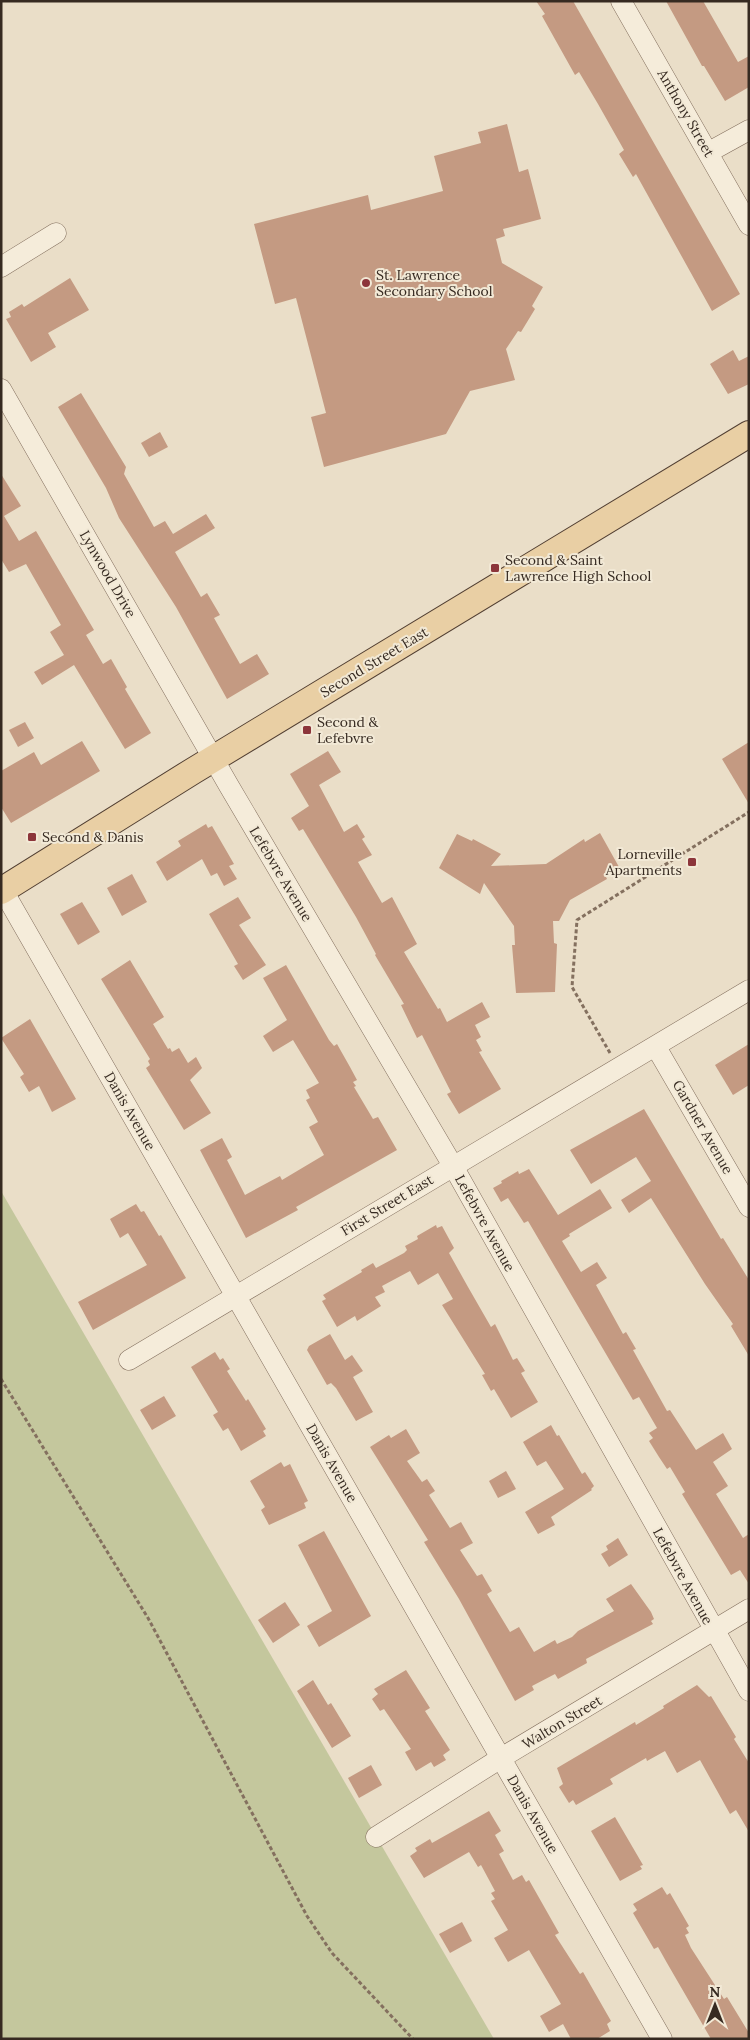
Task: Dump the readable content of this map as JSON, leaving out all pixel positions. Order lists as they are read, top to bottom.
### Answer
{
  "streets": {
    "main road": ["Second Street East"],
    "street": [
      "Anthony Street",
      "Lynwood Drive",
      "Lefebvre Avenue",
      "Danis Avenue",
      "Gardner Avenue",
      "First Street East",
      "Walton Street"
    ]
  },
  "crossings": [
    ["Lynwood Drive", "Second Street East"],
    ["Lynwood Drive", "Lefebvre Avenue"],
    ["Second Street East", "Lefebvre Avenue"],
    ["Second Street East", "Danis Avenue"],
    ["Lefebvre Avenue", "First Street East"],
    ["Lefebvre Avenue", "Walton Street"],
    ["Danis Avenue", "First Street East"],
    ["Danis Avenue", "Walton Street"],
    ["Gardner Avenue", "First Street East"]
  ],
  "places": {
    "other": ["St. Lawrence Secondary School"],
    "transit": [
      "Second & Saint Lawrence High School",
      "Second & Lefebvre",
      "Second & Danis",
      "Lorneville Apartments"
    ]
  },
  "north": "top"
}
